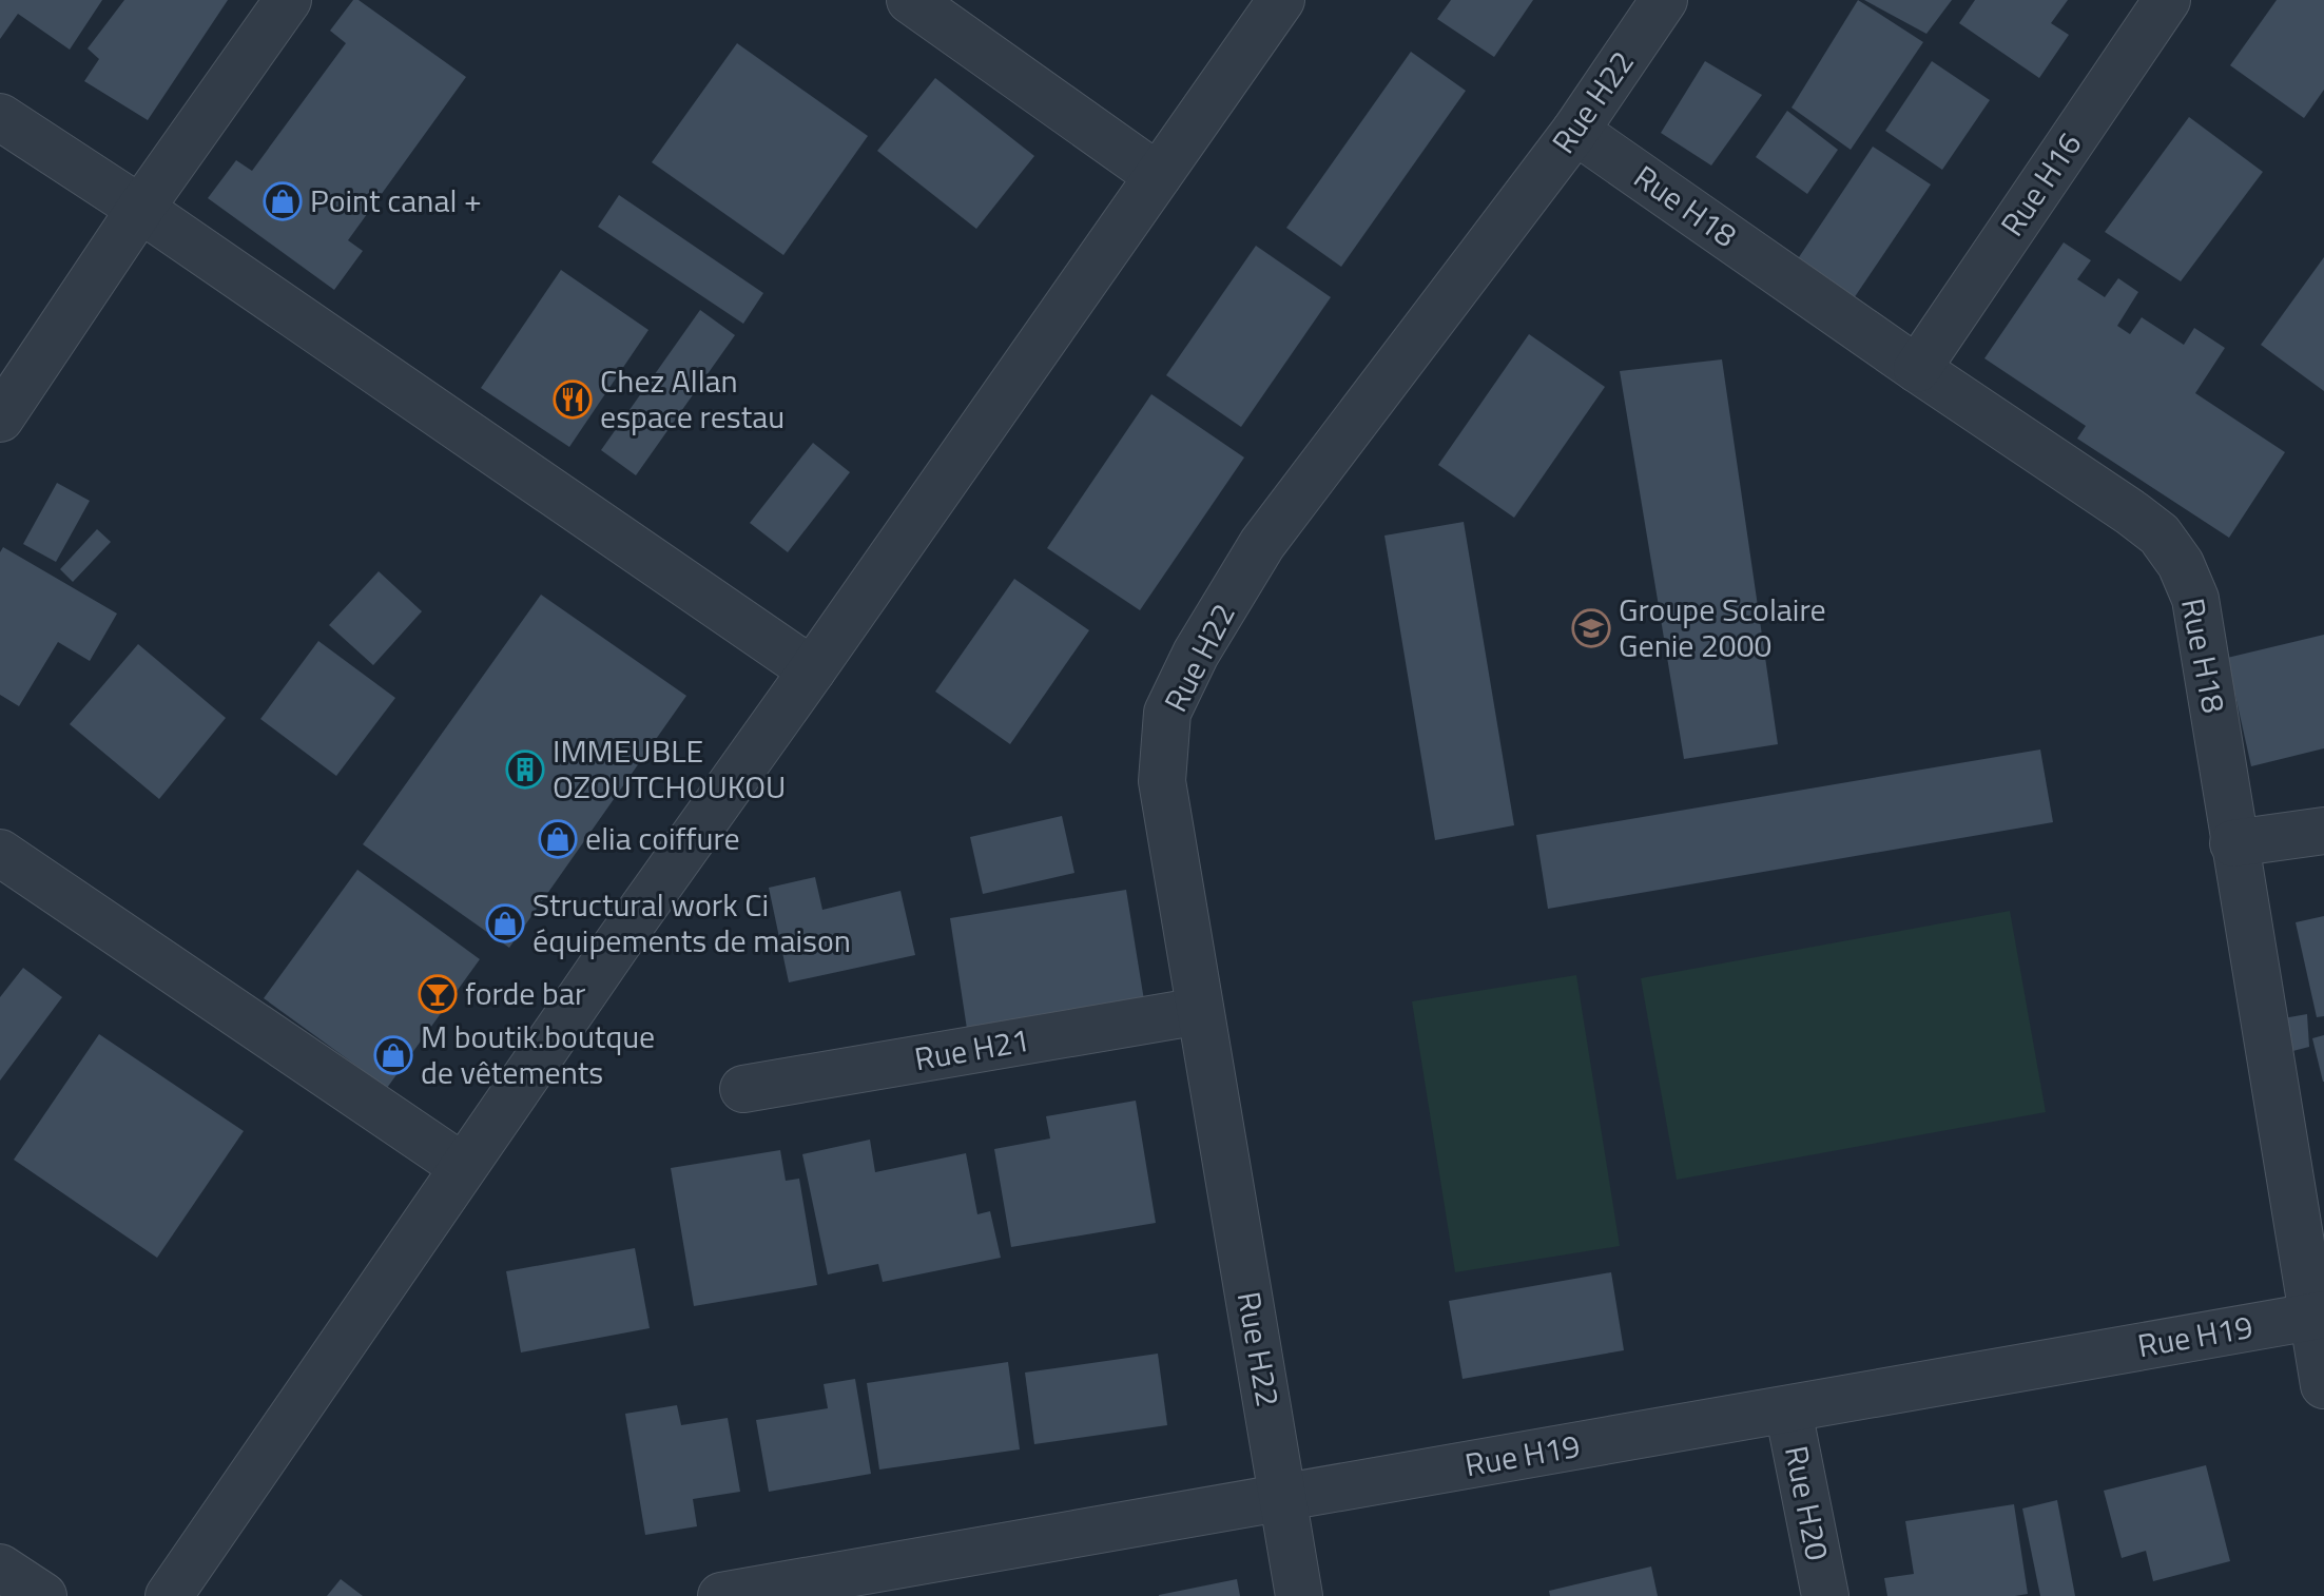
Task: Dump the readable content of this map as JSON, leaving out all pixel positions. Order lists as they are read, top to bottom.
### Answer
{
  "streets": {
    "street": [
      "Rue H22",
      "Rue H16",
      "Rue H18",
      "Rue H21",
      "Rue H19",
      "Rue H20"
    ]
  },
  "crossings": [
    ["Rue H22", "Rue H18"],
    ["Rue H22", "Rue H21"],
    ["Rue H22", "Rue H19"],
    ["Rue H16", "Rue H18"],
    ["Rue H18", "Rue H19"],
    ["Rue H19", "Rue H20"]
  ],
  "places": {
    "shop": [
      "Point canal +",
      "elia coiffure",
      "Structural work Ci équipements de maison",
      "M boutik.boutque de vêtements"
    ],
    "restaurant": ["Chez Allan espace restau"],
    "school or university": ["Groupe Scolaire Genie 2000"],
    "building": ["IMMEUBLE OZOUTCHOUKOU"],
    "bar": ["forde bar"]
  }
}
